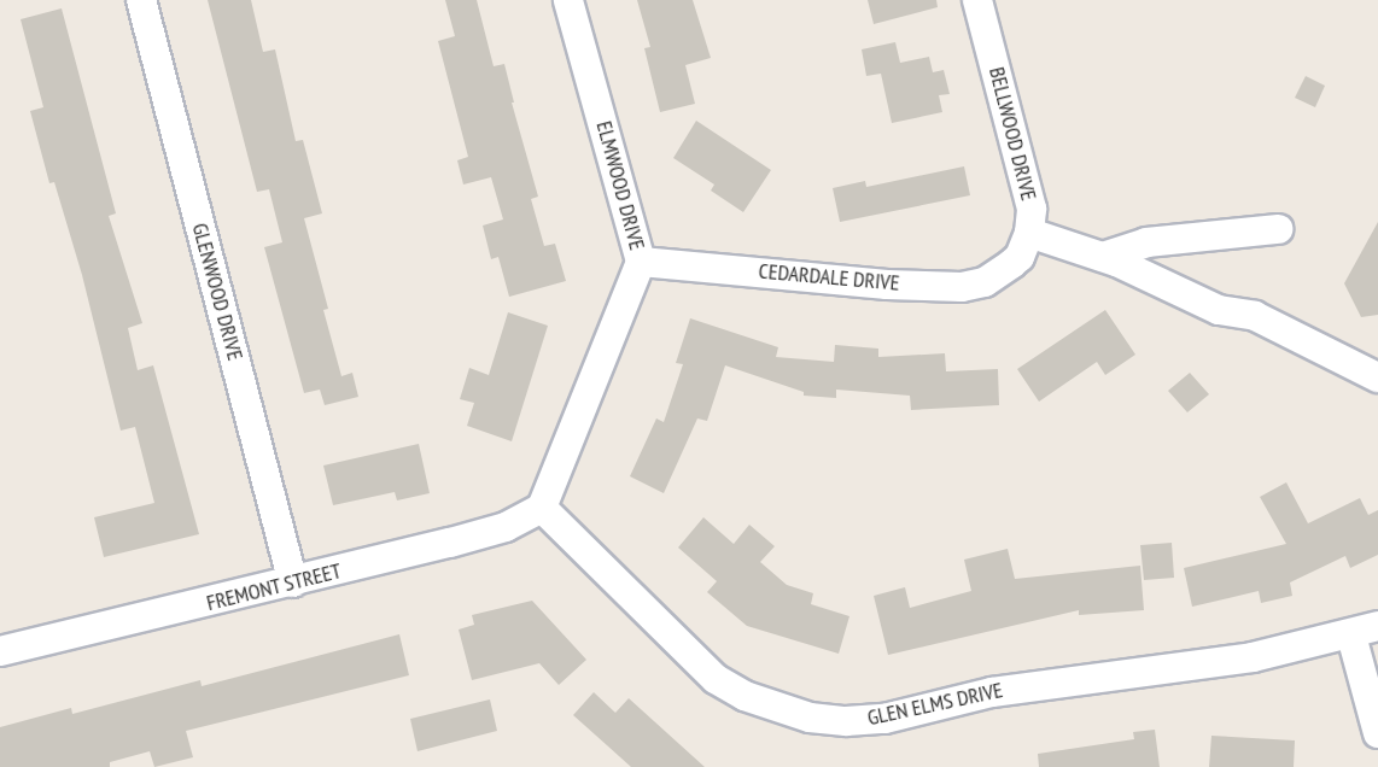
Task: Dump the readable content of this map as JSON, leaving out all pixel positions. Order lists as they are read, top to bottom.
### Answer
{
  "streets": {
    "street": [
      "BELLWOOD DRIVE",
      "ELMWOOD DRIVE",
      "CEDARDALE DRIVE",
      "GLENWOOD DRIVE",
      "FREMONT STREET",
      "GLEN ELMS DRIVE"
    ]
  },
  "crossings": [
    ["BELLWOOD DRIVE", "CEDARDALE DRIVE"],
    ["ELMWOOD DRIVE", "CEDARDALE DRIVE"],
    ["ELMWOOD DRIVE", "FREMONT STREET"],
    ["ELMWOOD DRIVE", "GLEN ELMS DRIVE"],
    ["GLENWOOD DRIVE", "FREMONT STREET"],
    ["FREMONT STREET", "GLEN ELMS DRIVE"]
  ]
}
